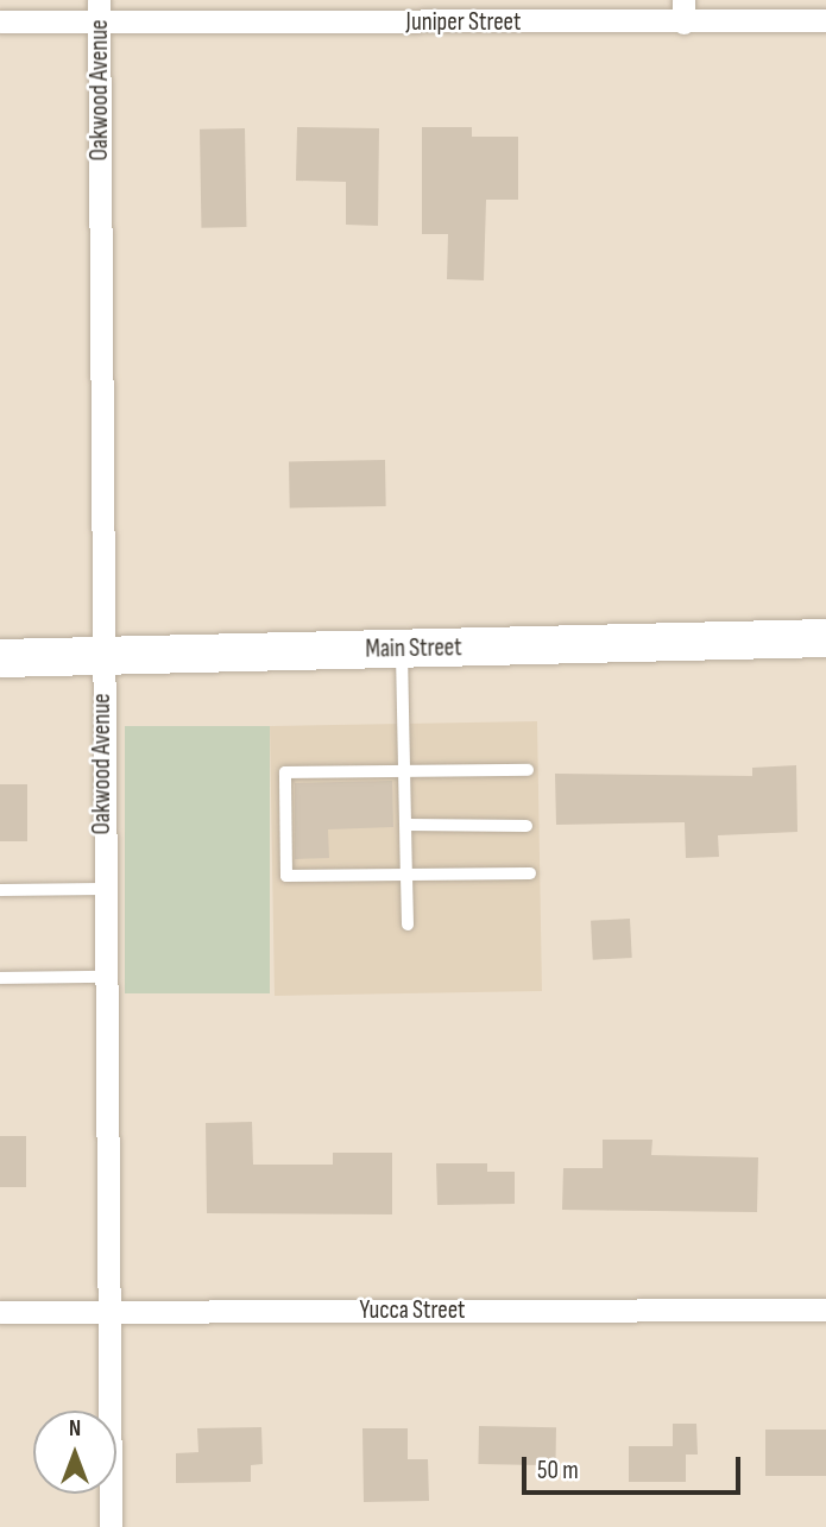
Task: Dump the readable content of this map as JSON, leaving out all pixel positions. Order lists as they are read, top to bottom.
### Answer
{
  "streets": {
    "main road": ["Main Street"],
    "street": ["Juniper Street", "Oakwood Avenue", "Yucca Street"]
  },
  "crossings": [
    ["Juniper Street", "Oakwood Avenue"],
    ["Oakwood Avenue", "Main Street"],
    ["Oakwood Avenue", "Yucca Street"]
  ],
  "scale_bar": "50 m",
  "north": "top"
}
